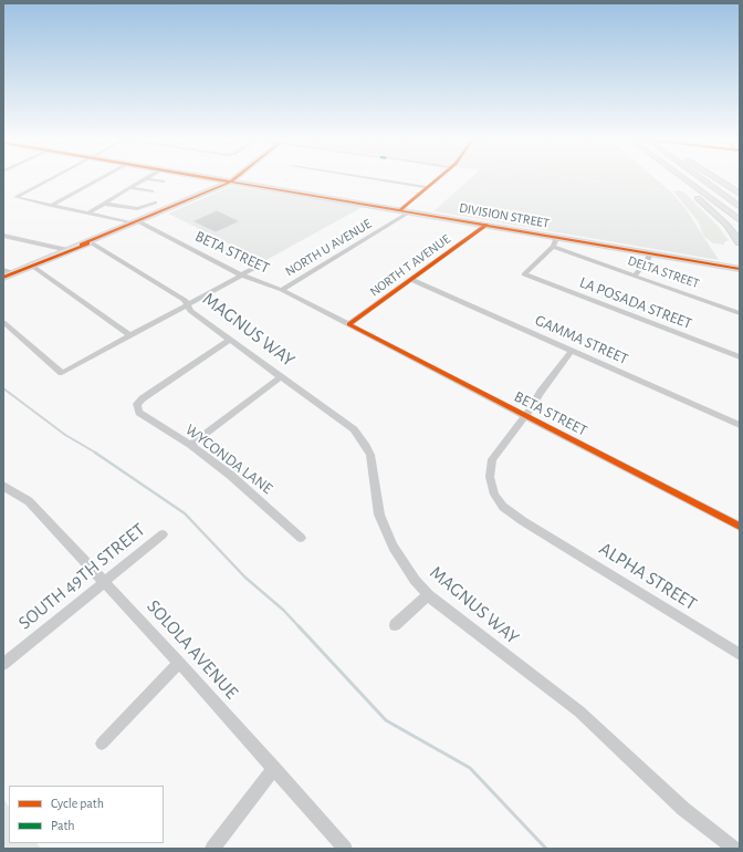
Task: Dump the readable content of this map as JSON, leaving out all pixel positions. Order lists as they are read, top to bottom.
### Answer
{
  "streets": {
    "main road": ["DIVISION STREET"],
    "street": [
      "NORTH U AVENUE",
      "BETA STREET",
      "NORTH T AVENUE",
      "DELTA STREET",
      "LA POSADA STREET",
      "MAGNUS WAY",
      "GAMMA STREET",
      "WYCONDA LANE",
      "SOUTH 49TH STREET",
      "ALPHA STREET",
      "SOLOLA AVENUE"
    ]
  },
  "crossings": [
    ["DIVISION STREET", "NORTH U AVENUE"],
    ["DIVISION STREET", "NORTH T AVENUE"],
    ["NORTH U AVENUE", "BETA STREET"],
    ["BETA STREET", "NORTH T AVENUE"],
    ["BETA STREET", "ALPHA STREET"],
    ["NORTH T AVENUE", "GAMMA STREET"],
    ["DELTA STREET", "LA POSADA STREET"],
    ["MAGNUS WAY", "WYCONDA LANE"],
    ["GAMMA STREET", "ALPHA STREET"],
    ["SOUTH 49TH STREET", "SOLOLA AVENUE"]
  ],
  "legend": ["Cycle path", "Path"]
}
